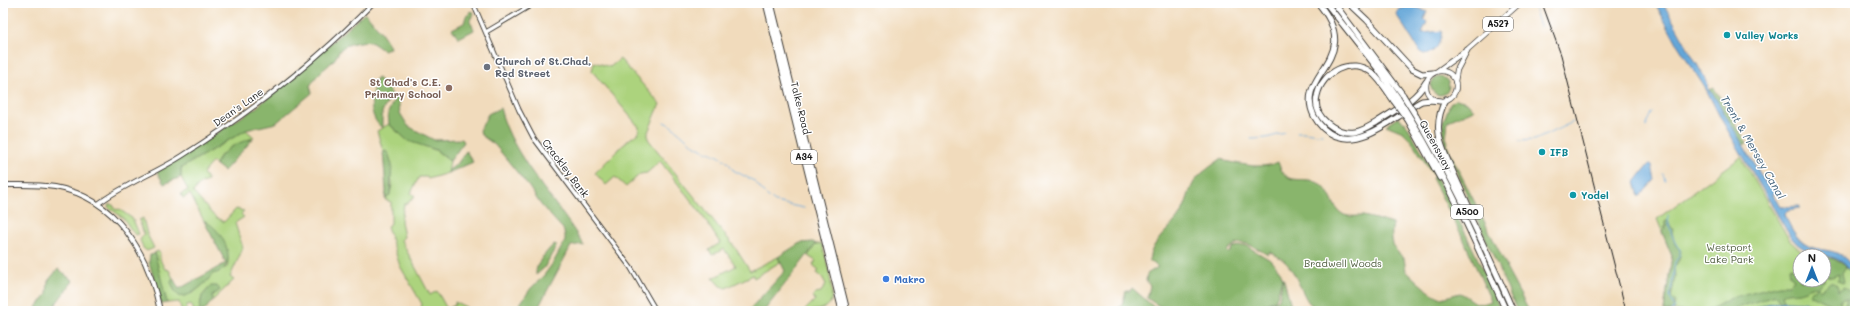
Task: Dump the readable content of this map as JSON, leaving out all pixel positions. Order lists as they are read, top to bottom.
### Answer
{
  "streets": {
    "highway": [
      "Talke Road",
      "Queensway",
      "A34",
      "A500"
    ],
    "main road": ["A527"],
    "street": ["Dean's Lane", "Crackley Bank"]
  },
  "water": ["Trent & Mersey Canal"],
  "parks": ["Westport Lake Park", "Bradwell Woods"],
  "places": [
    "Valley Works",
    "Church of St.Chad, Red Street",
    "St Chad's C.E. Primary School",
    "IFB",
    "Yodel",
    "Makro"
  ],
  "north": "top"
}
